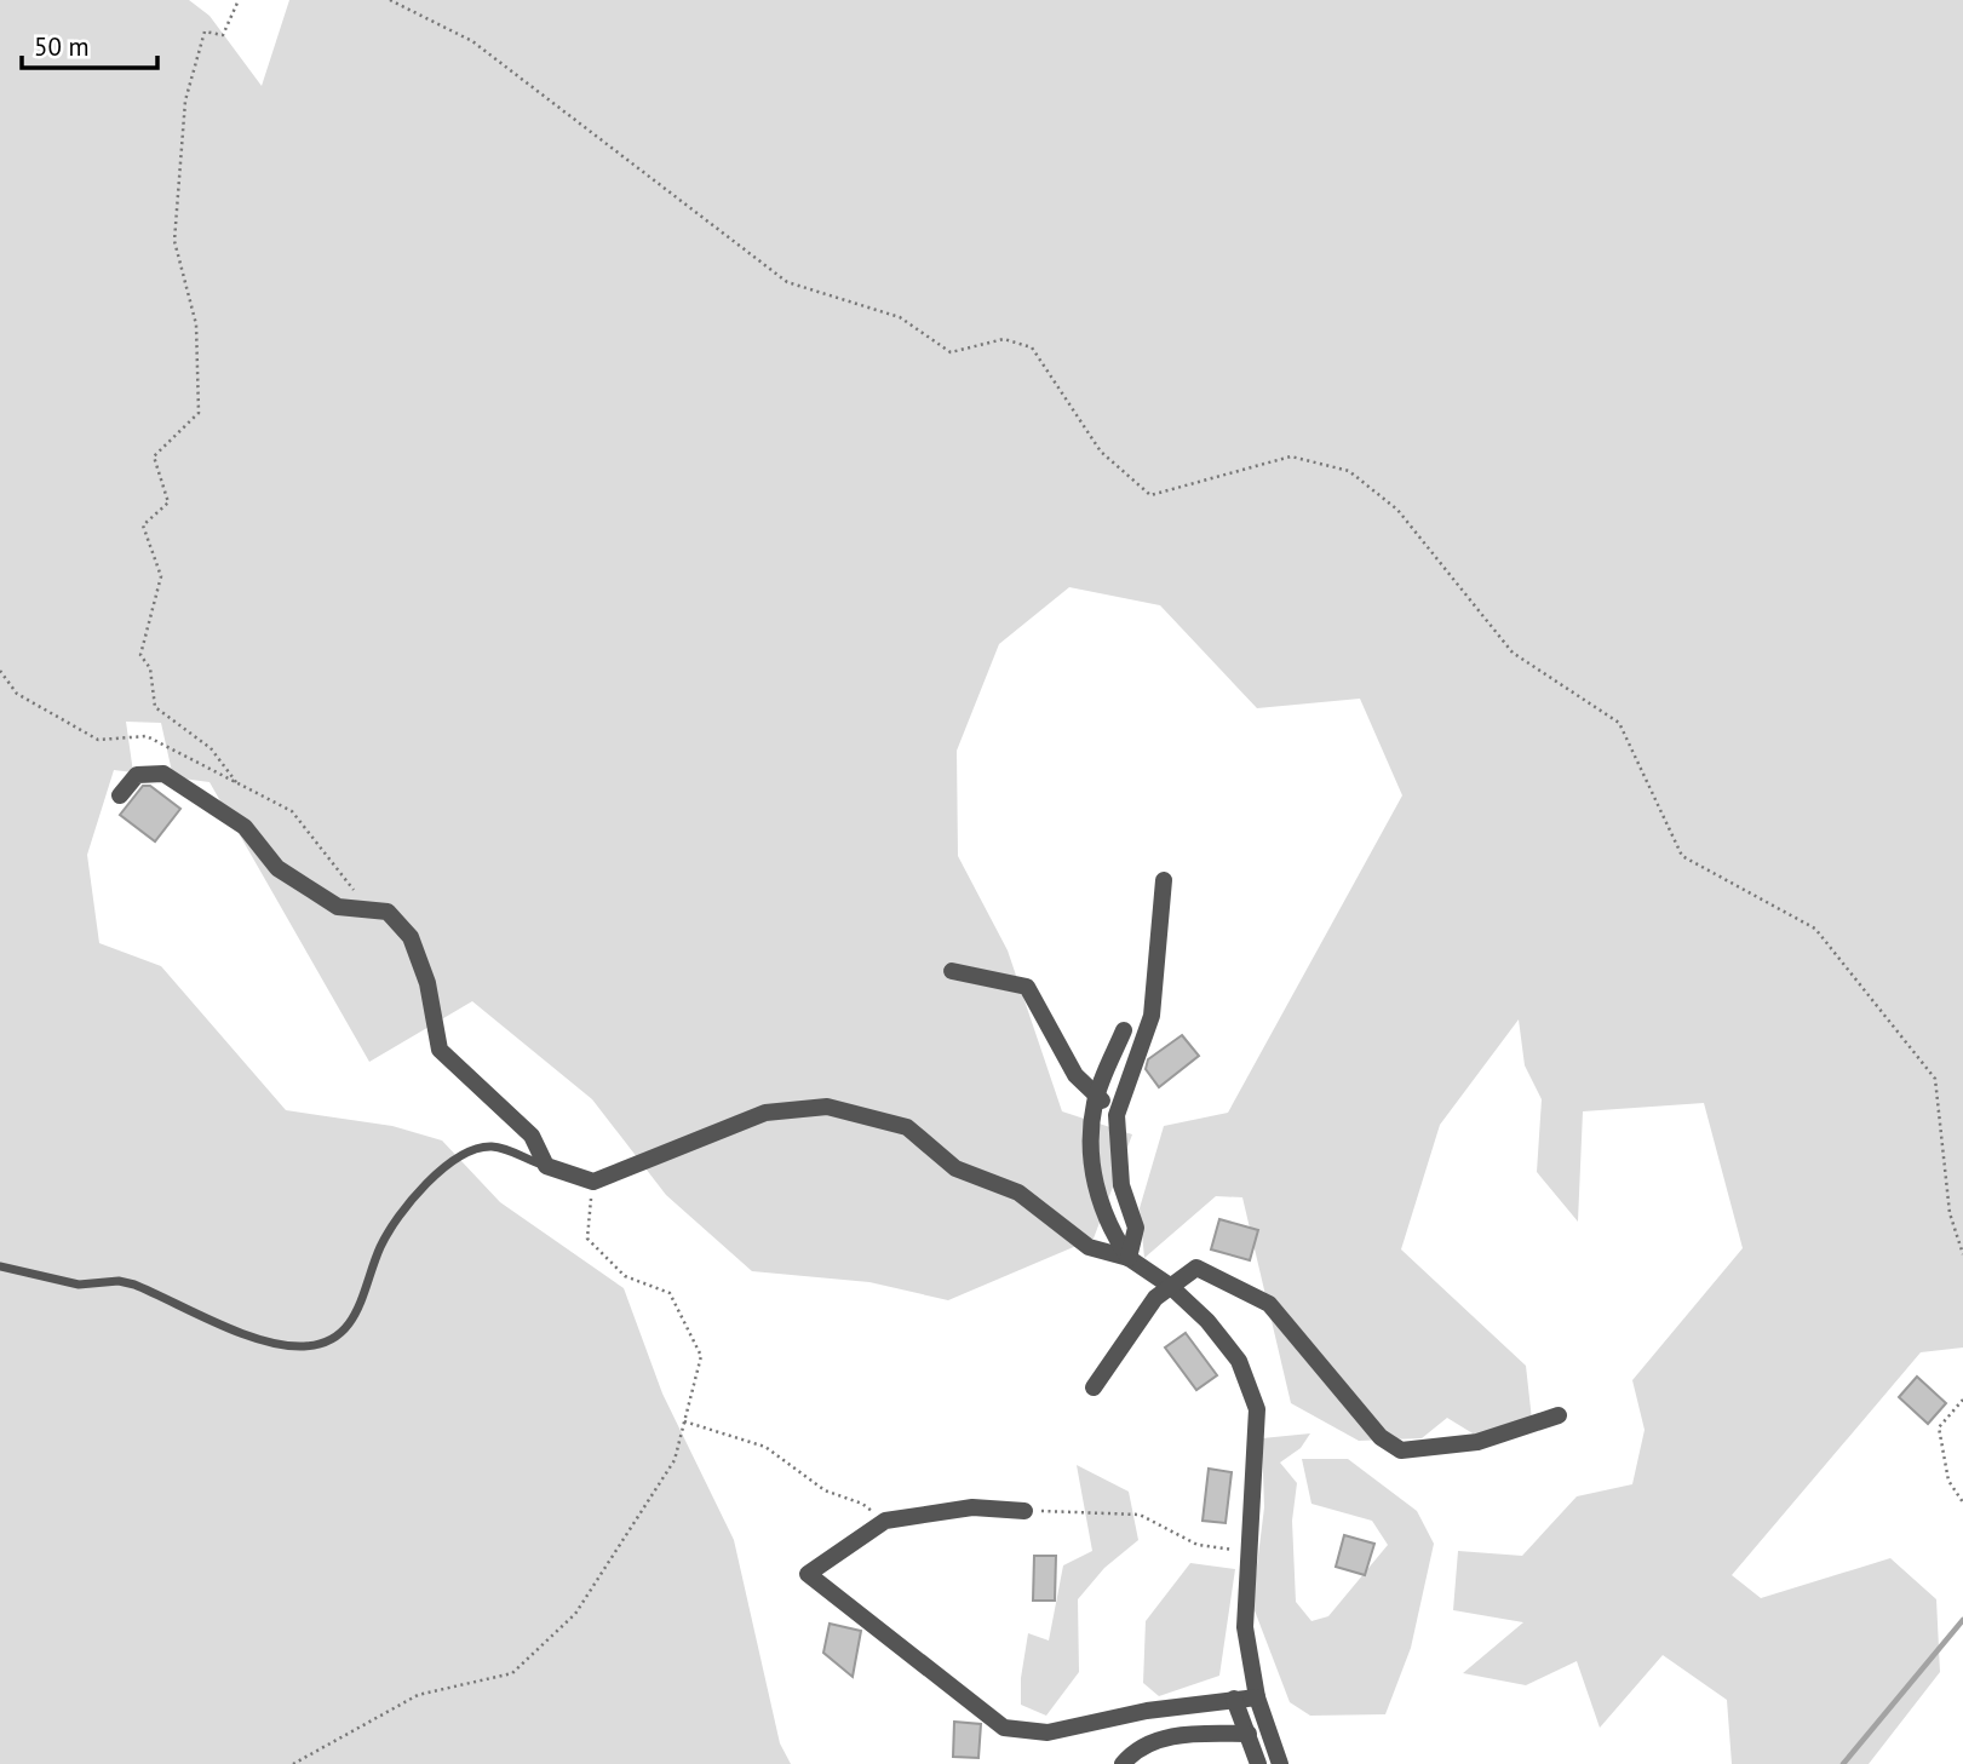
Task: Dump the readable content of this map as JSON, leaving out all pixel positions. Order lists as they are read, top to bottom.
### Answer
{
  "scale_bar": "50 m"
}
